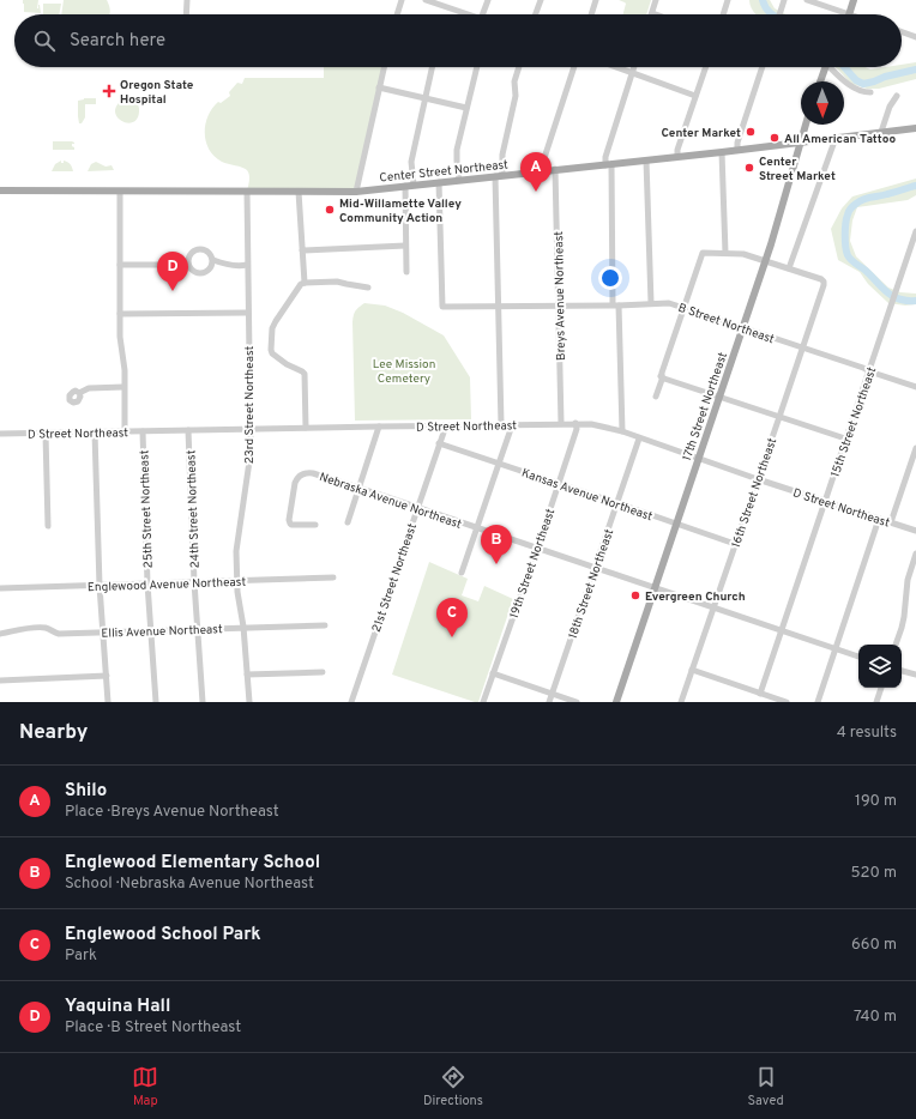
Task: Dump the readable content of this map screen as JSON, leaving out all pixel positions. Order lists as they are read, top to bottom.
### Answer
{
  "streets": {
    "main road": ["Center Street Northeast", "17th Street Northeast"],
    "street": [
      "Breys Avenue Northeast",
      "B Street Northeast",
      "23rd Street Northeast",
      "15th Street Northeast",
      "D Street Northeast",
      "16th Street Northeast",
      "Kansas Avenue Northeast",
      "Nebraska Avenue Northeast",
      "25th Street Northeast",
      "24th Street Northeast",
      "19th Street Northeast",
      "21st Street Northeast",
      "Englewood Avenue Northeast",
      "18th Street Northeast",
      "Ellis Avenue Northeast"
    ]
  },
  "crossings": [
    ["Center Street Northeast", "Breys Avenue Northeast"],
    ["Center Street Northeast", "B Street Northeast"],
    ["Center Street Northeast", "23rd Street Northeast"],
    ["Center Street Northeast", "17th Street Northeast"],
    ["Breys Avenue Northeast", "B Street Northeast"],
    ["Breys Avenue Northeast", "D Street Northeast"],
    ["B Street Northeast", "17th Street Northeast"],
    ["B Street Northeast", "15th Street Northeast"],
    ["B Street Northeast", "16th Street Northeast"],
    ["23rd Street Northeast", "D Street Northeast"],
    ["23rd Street Northeast", "Englewood Avenue Northeast"],
    ["23rd Street Northeast", "Ellis Avenue Northeast"],
    ["17th Street Northeast", "D Street Northeast"],
    ["17th Street Northeast", "Kansas Avenue Northeast"],
    ["17th Street Northeast", "Nebraska Avenue Northeast"],
    ["15th Street Northeast", "D Street Northeast"],
    ["15th Street Northeast", "Nebraska Avenue Northeast"],
    ["D Street Northeast", "16th Street Northeast"],
    ["D Street Northeast", "25th Street Northeast"],
    ["D Street Northeast", "24th Street Northeast"],
    ["D Street Northeast", "19th Street Northeast"],
    ["D Street Northeast", "21st Street Northeast"],
    ["D Street Northeast", "18th Street Northeast"],
    ["16th Street Northeast", "Kansas Avenue Northeast"],
    ["16th Street Northeast", "Nebraska Avenue Northeast"],
    ["Kansas Avenue Northeast", "19th Street Northeast"],
    ["Kansas Avenue Northeast", "21st Street Northeast"],
    ["Kansas Avenue Northeast", "18th Street Northeast"],
    ["Nebraska Avenue Northeast", "19th Street Northeast"],
    ["Nebraska Avenue Northeast", "21st Street Northeast"],
    ["Nebraska Avenue Northeast", "18th Street Northeast"],
    ["25th Street Northeast", "Englewood Avenue Northeast"],
    ["25th Street Northeast", "Ellis Avenue Northeast"],
    ["24th Street Northeast", "Englewood Avenue Northeast"],
    ["24th Street Northeast", "Ellis Avenue Northeast"]
  ],
  "parks": ["Lee Mission Cemetery"],
  "places": {
    "health": ["Oregon State Hospital"],
    "other": [
      "Center Market",
      "All American Tattoo",
      "Center Street Market",
      "Mid-Willamette Valley Community Action",
      "Evergreen Church"
    ]
  },
  "north": "bottom",
  "page": {
    "search": "Search here",
    "pins": [
      "A",
      "D",
      "B",
      "C"
    ],
    "heading": ["Nearby", "4 results"],
    "list": [
      {
        "mark": "A",
        "name": "Shilo",
        "note": "Place · Breys Avenue Northeast",
        "value": "190 m"
      },
      {
        "mark": "B",
        "name": "Englewood Elementary School",
        "note": "School · Nebraska Avenue Northeast",
        "value": "520 m"
      },
      {
        "mark": "C",
        "name": "Englewood School Park",
        "note": "Park",
        "value": "660 m"
      },
      {
        "mark": "D",
        "name": "Yaquina Hall",
        "note": "Place · B Street Northeast",
        "value": "740 m"
      }
    ],
    "nav": ["Map", "Directions", "Saved"]
  }
}
